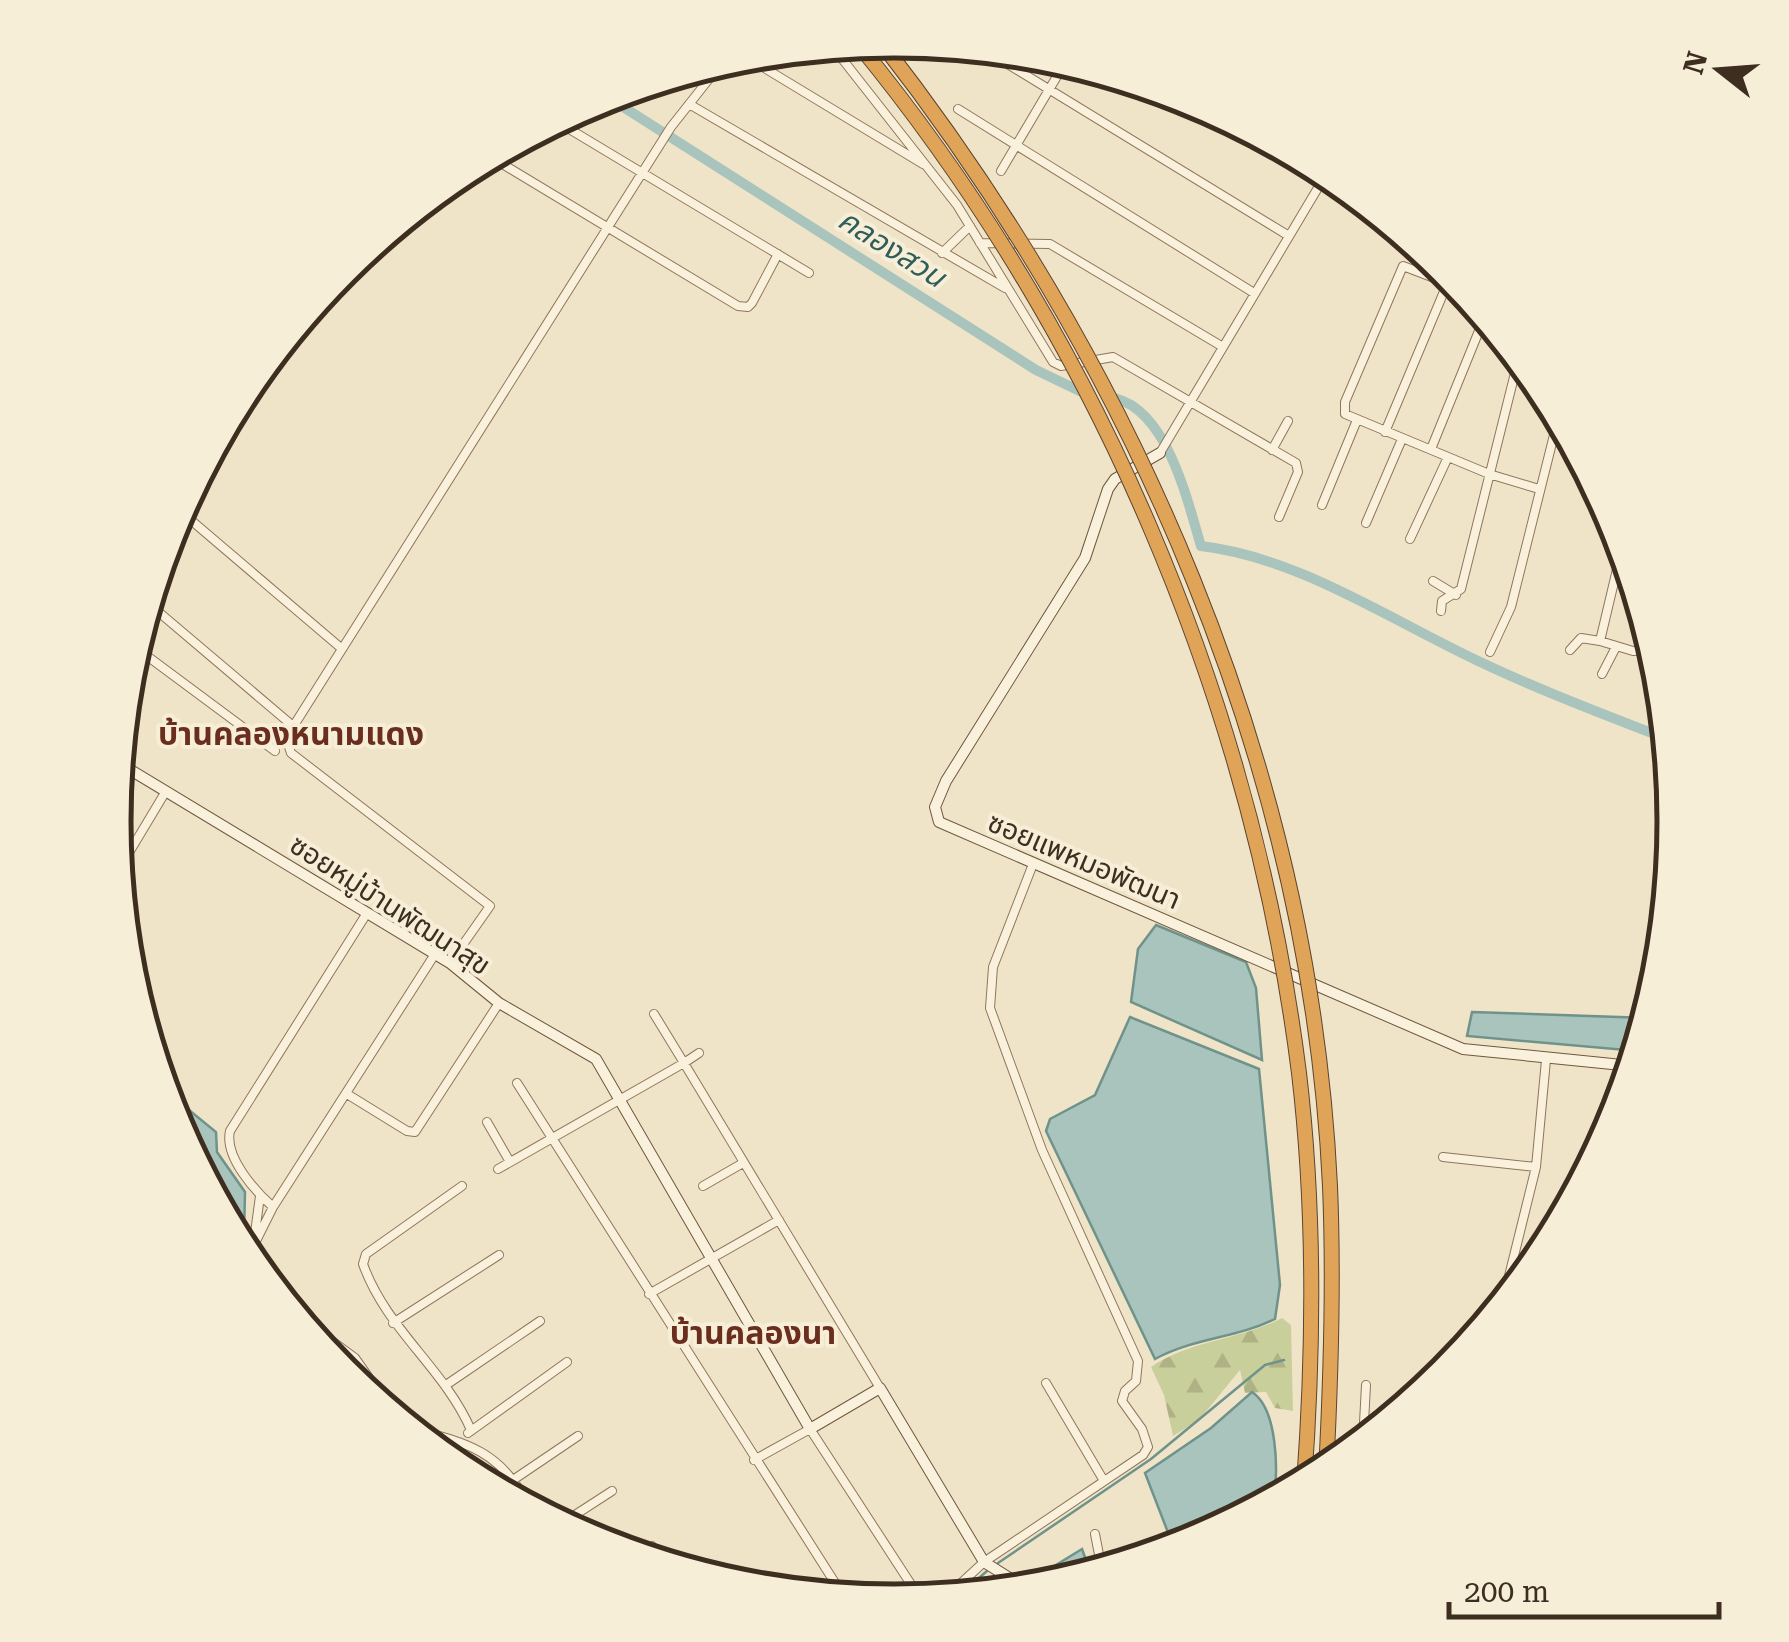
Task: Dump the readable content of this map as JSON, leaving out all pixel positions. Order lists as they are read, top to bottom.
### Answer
{
  "streets": {
    "street": ["ซอยแพหมอพัฒนา", "ซอยหมู่บ้านพัฒนาสุข"]
  },
  "districts": ["บ้านคลองหนามแดง", "บ้านคลองนา"],
  "water": ["คลองสวน"],
  "scale_bar": "200 m",
  "north": "left"
}
